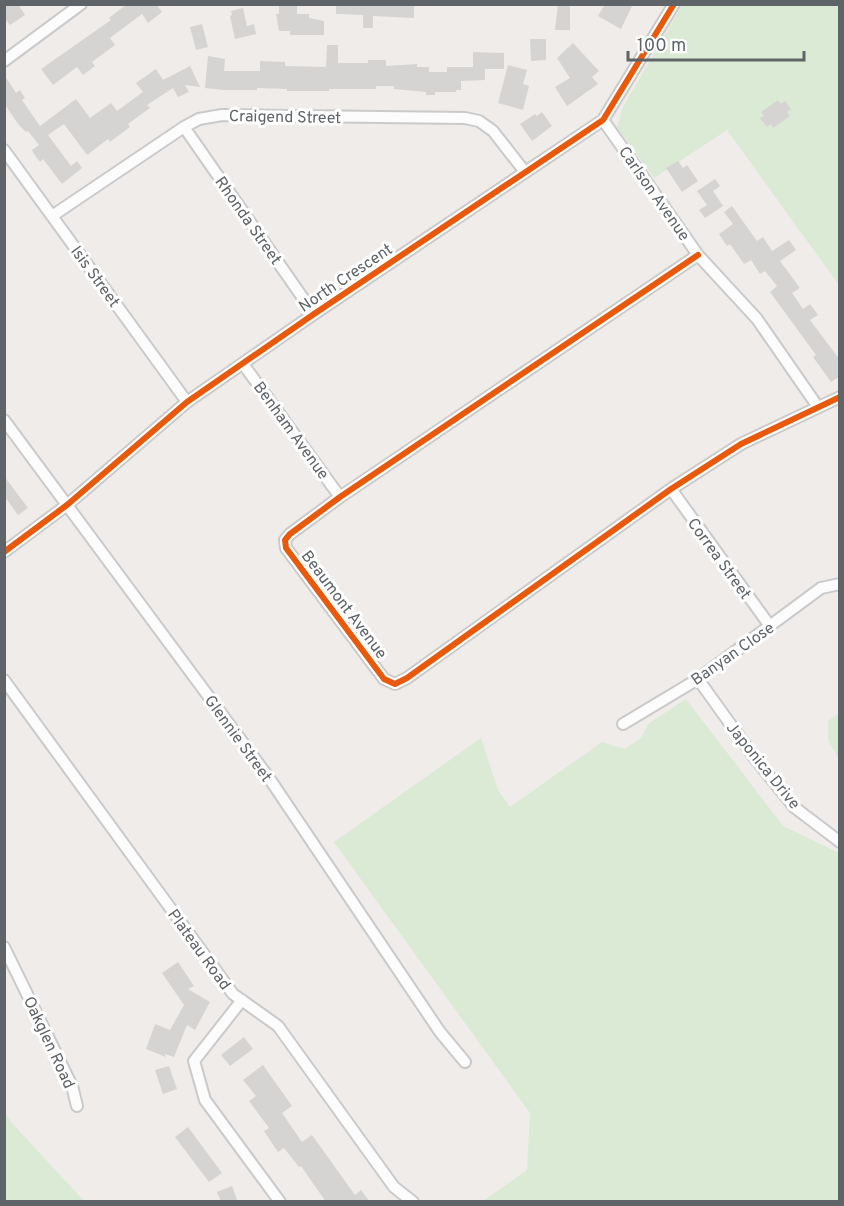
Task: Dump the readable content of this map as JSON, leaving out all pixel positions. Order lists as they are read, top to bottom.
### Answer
{
  "streets": {
    "street": [
      "Craigend Street",
      "Carlson Avenue",
      "Rhonda Street",
      "Isis Street",
      "North Crescent",
      "Benham Avenue",
      "Correa Street",
      "Beaumont Avenue",
      "Banyan Close",
      "Glennie Street",
      "Japonica Drive",
      "Plateau Road",
      "Oakglen Road"
    ]
  },
  "crossings": [
    ["Craigend Street", "Rhonda Street"],
    ["Craigend Street", "Isis Street"],
    ["Craigend Street", "North Crescent"],
    ["Carlson Avenue", "North Crescent"],
    ["Carlson Avenue", "Beaumont Avenue"],
    ["Rhonda Street", "North Crescent"],
    ["Isis Street", "North Crescent"],
    ["North Crescent", "Benham Avenue"],
    ["North Crescent", "Glennie Street"],
    ["Benham Avenue", "Beaumont Avenue"],
    ["Correa Street", "Beaumont Avenue"],
    ["Correa Street", "Banyan Close"],
    ["Banyan Close", "Japonica Drive"]
  ],
  "scale_bar": "100 m"
}
